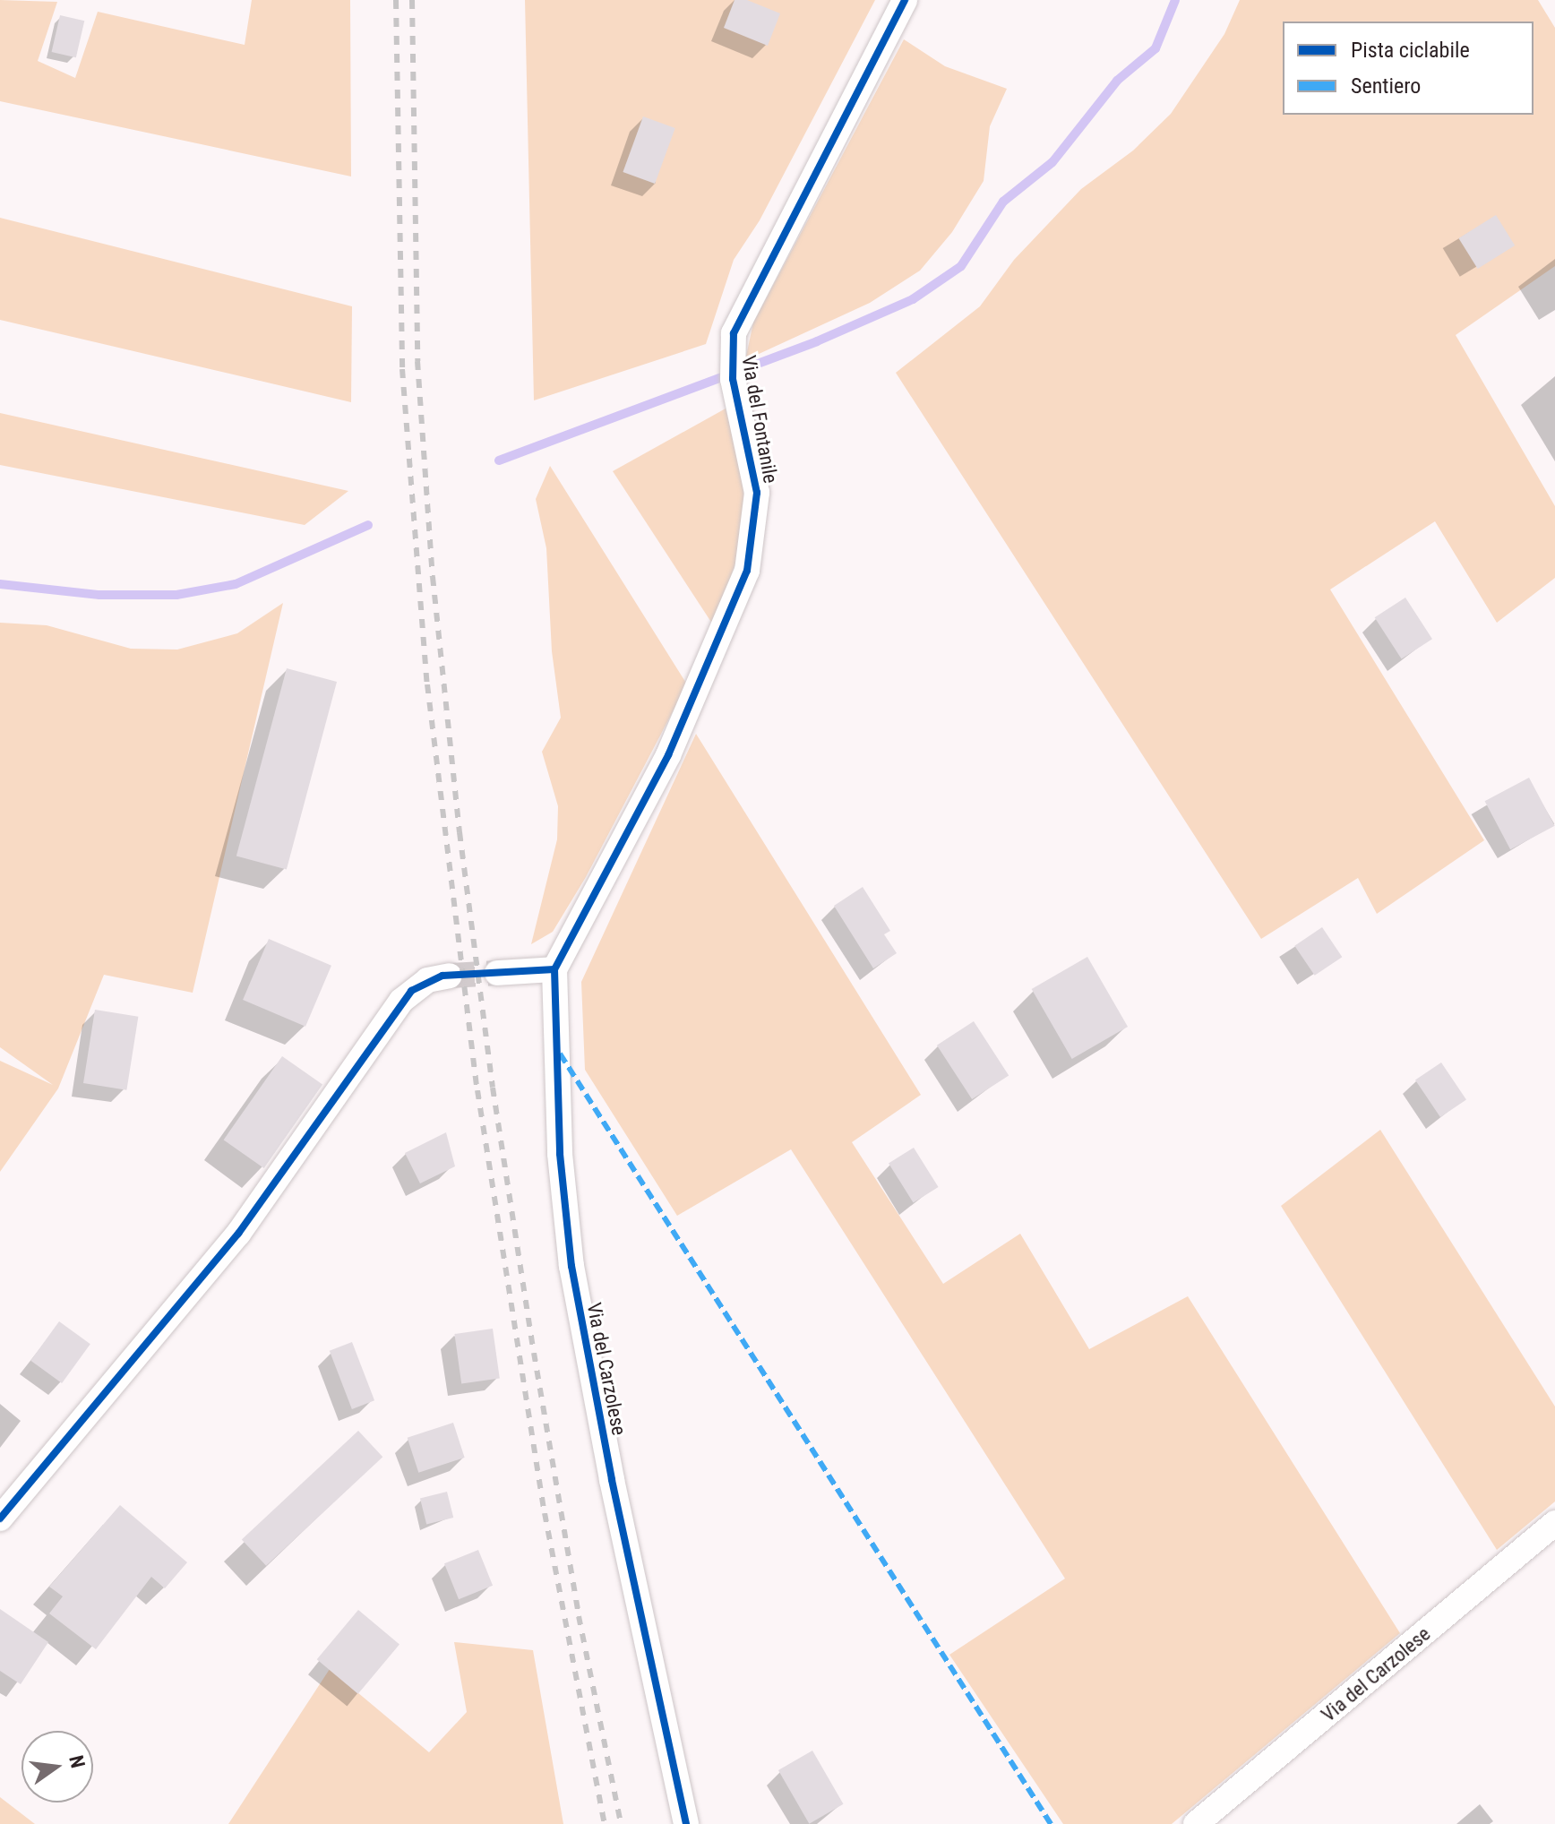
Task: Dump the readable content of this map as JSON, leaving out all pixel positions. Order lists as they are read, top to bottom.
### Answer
{
  "streets": {
    "street": ["Via del Fontanile", "Via del Carzolese"]
  },
  "crossings": [
    ["Via del Fontanile", "Via del Carzolese"]
  ],
  "legend": ["Pista ciclabile", "Sentiero"],
  "north": "right"
}
